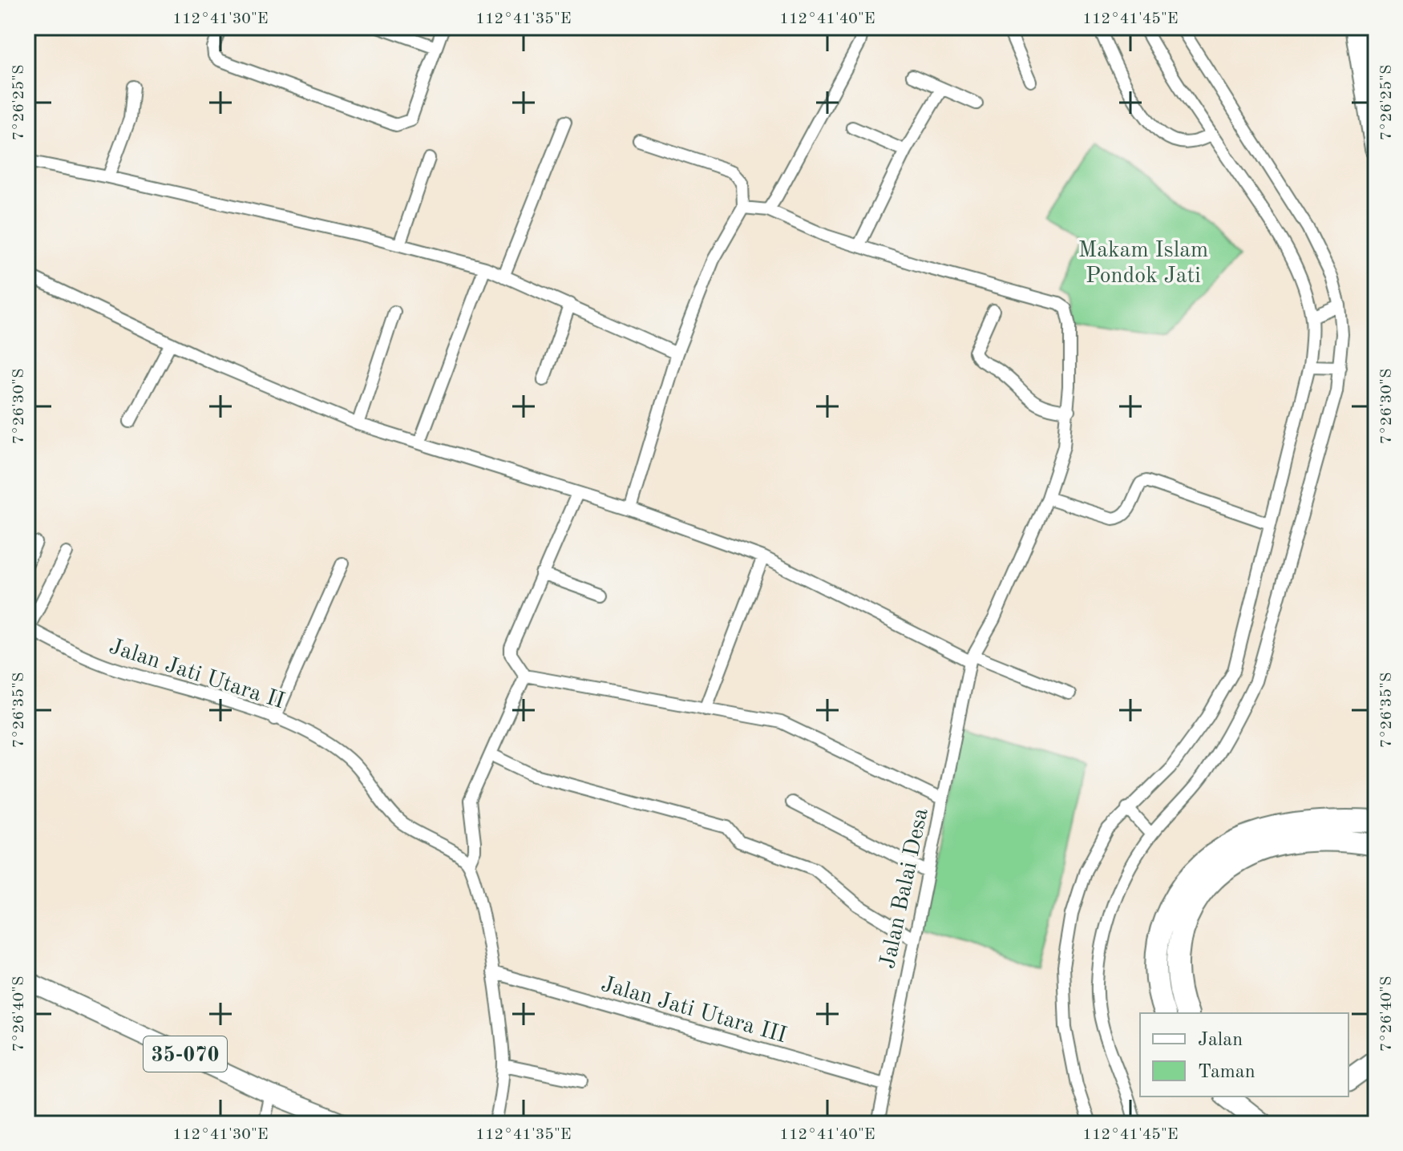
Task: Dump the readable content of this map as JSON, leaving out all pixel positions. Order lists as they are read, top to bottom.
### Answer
{
  "streets": {
    "main road": ["35-070"],
    "street": ["Jalan Jati Utara II", "Jalan Balai Desa", "Jalan Jati Utara III"]
  },
  "crossings": [
    ["Jalan Balai Desa", "Jalan Jati Utara III"]
  ],
  "parks": ["Makam Islam Pondok Jati"],
  "legend": ["Jalan", "Taman"],
  "coordinates": [
    "112°41'30\"E",
    "112°41'35\"E",
    "112°41'40\"E",
    "112°41'45\"E",
    "7°26'25\"S",
    "7°26'30\"S",
    "7°26'35\"S",
    "7°26'40\"S"
  ]
}
